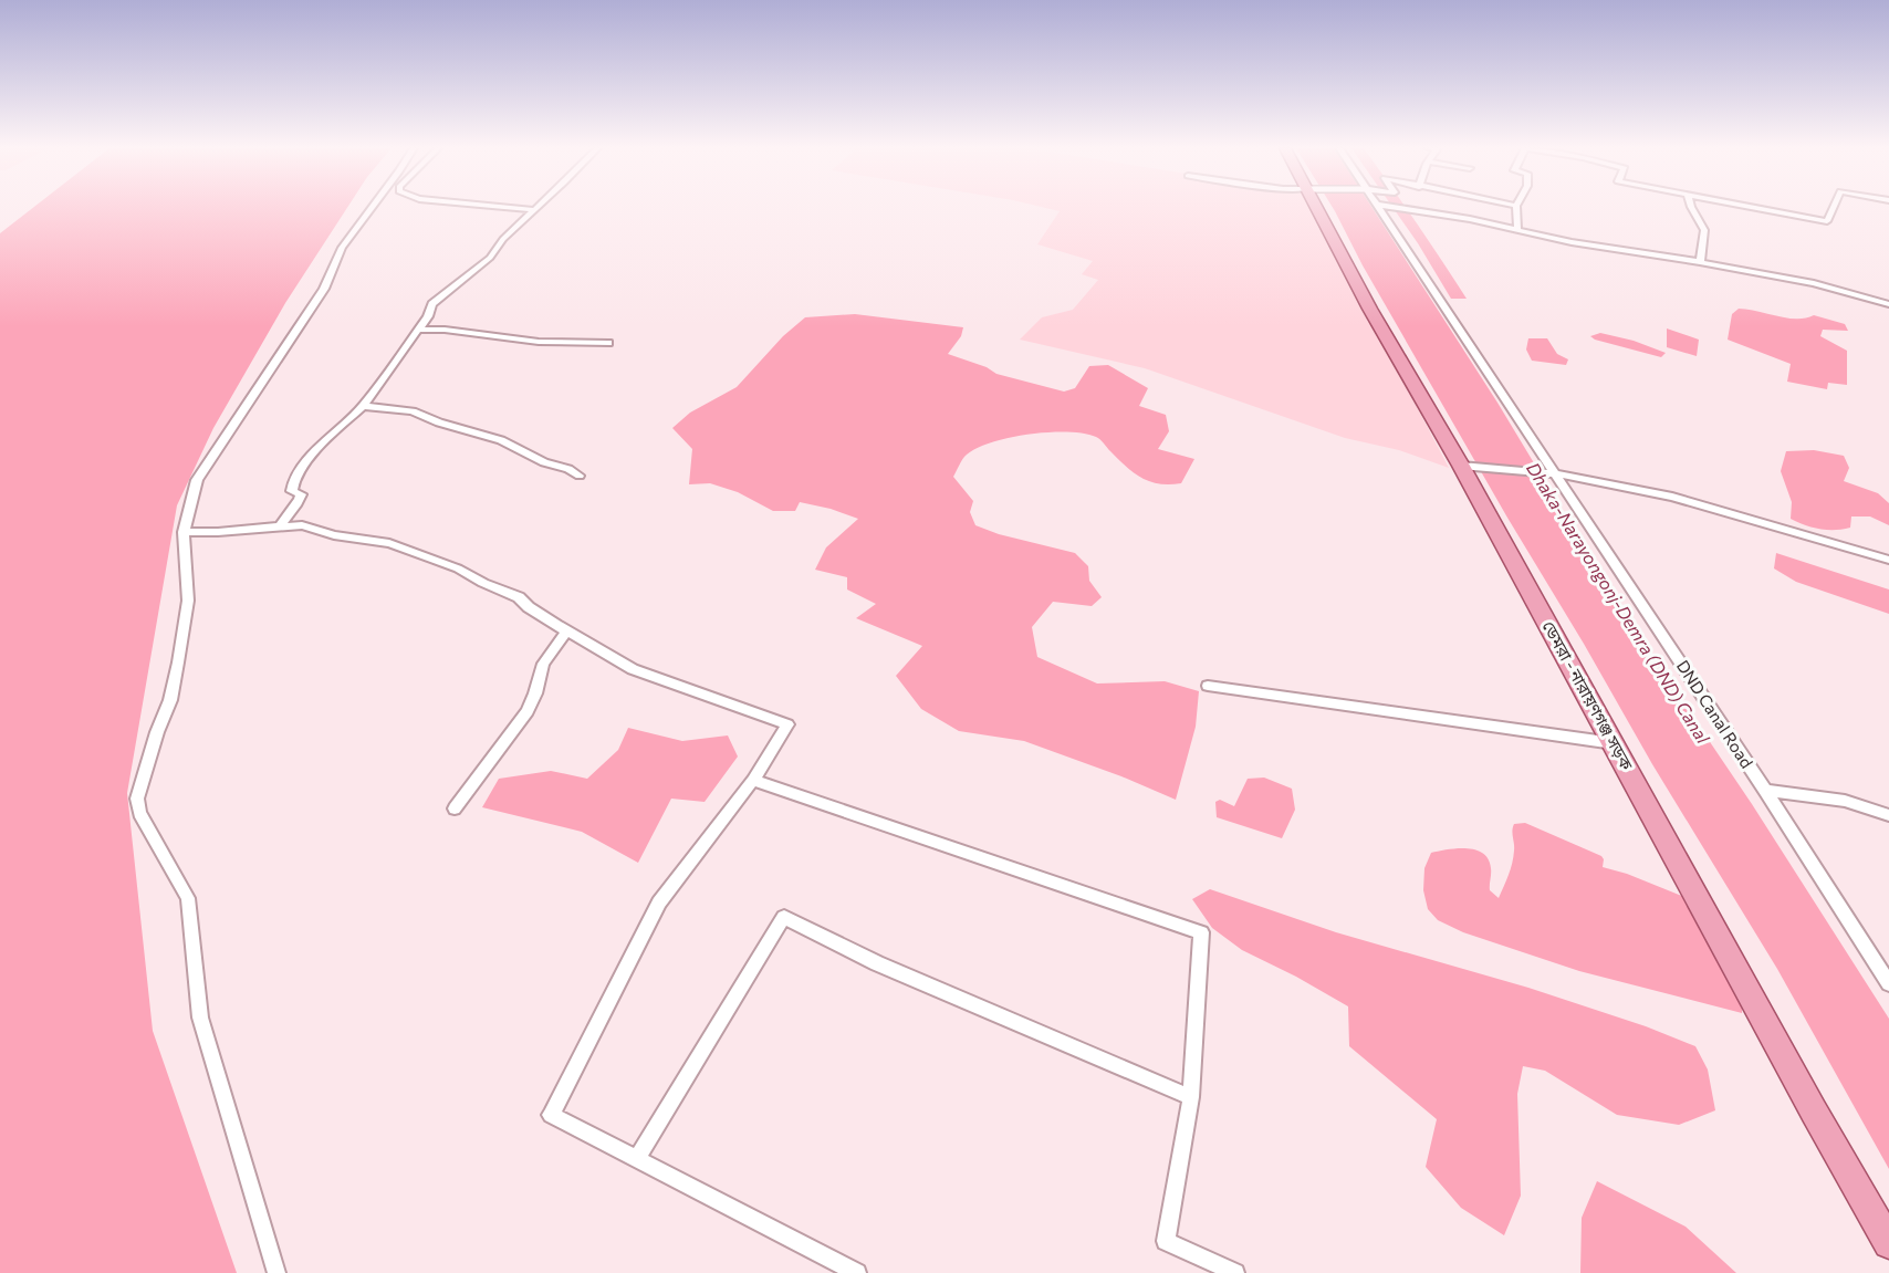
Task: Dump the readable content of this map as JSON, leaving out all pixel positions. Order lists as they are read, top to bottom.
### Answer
{
  "streets": {
    "main road": ["ডেমরা - নারায়ণগঞ্জ সড়ক"],
    "street": ["DND Canal Road"]
  },
  "water": ["Dhaka-Narayongonj-Demra (DND) Canal"]
}
